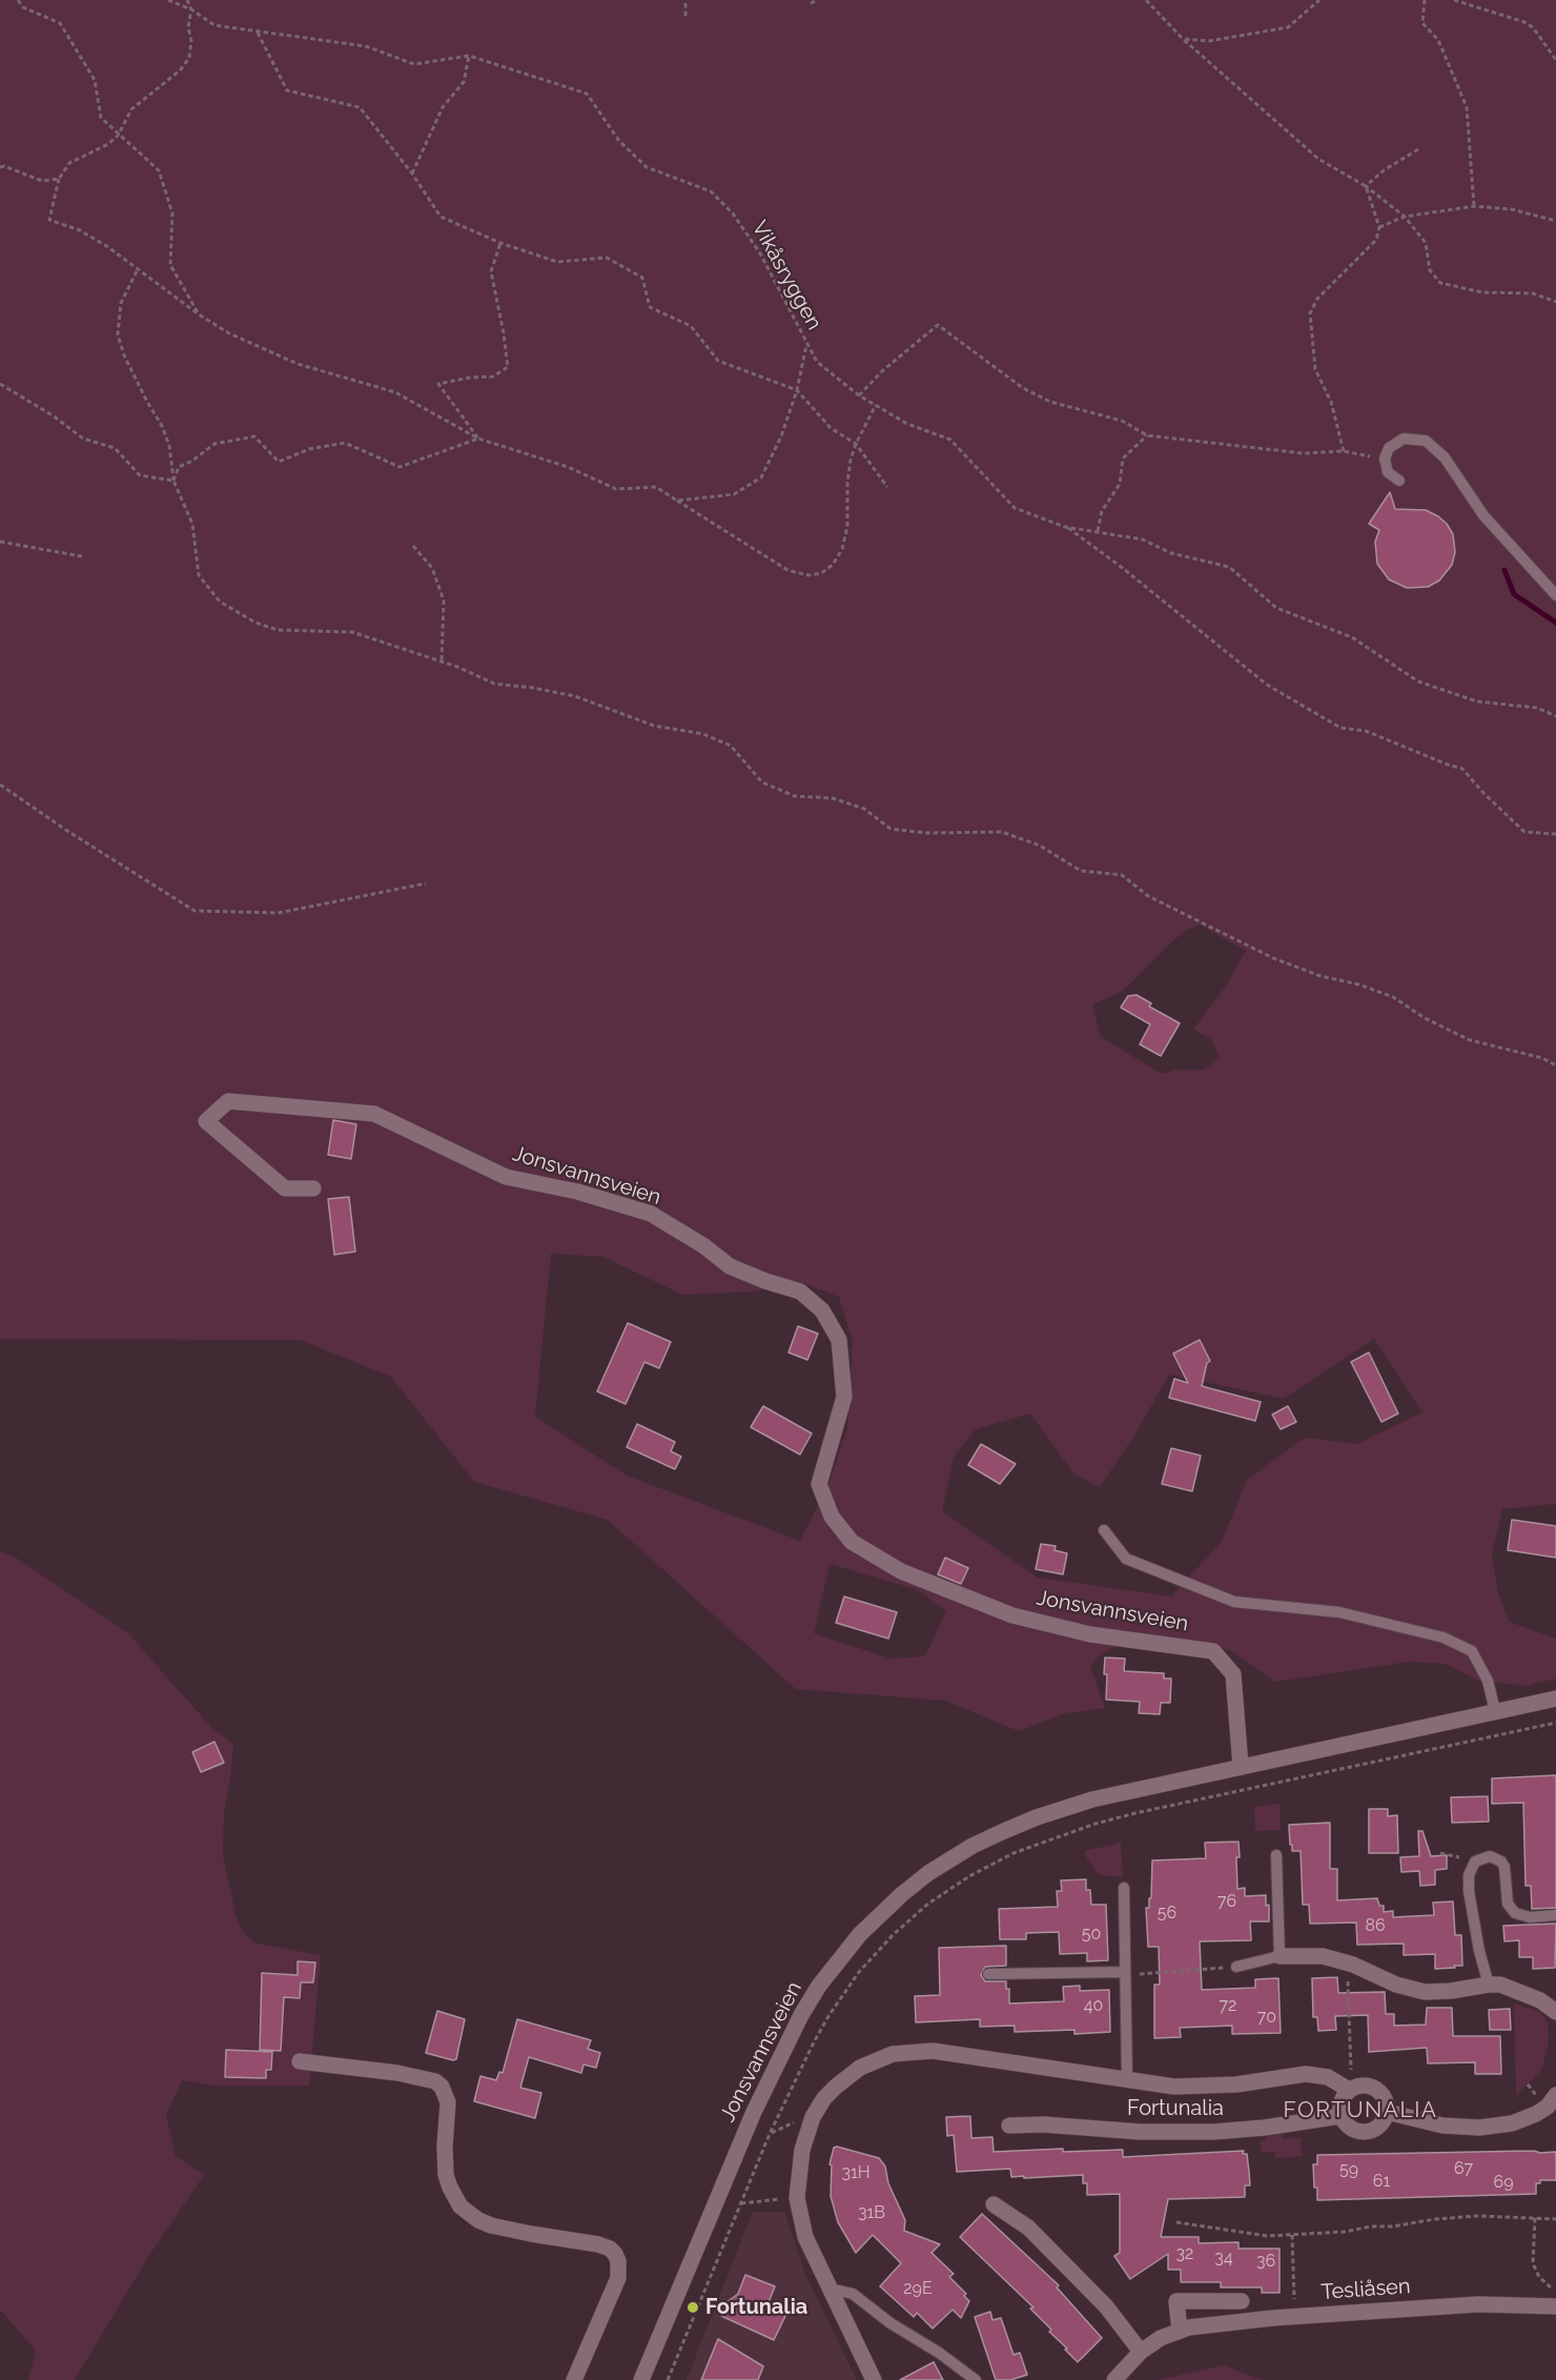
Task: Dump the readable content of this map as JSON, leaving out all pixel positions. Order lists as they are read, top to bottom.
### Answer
{
  "streets": {
    "street": ["Jonsvannsveien", "Fortunalia", "Tesliåsen"],
    "path": ["Vikåsryggen"]
  },
  "districts": ["FORTUNALIA"],
  "places": ["Fortunalia"],
  "house_numbers": [
    "76",
    "56",
    "86",
    "50",
    "40",
    "72",
    "70",
    "67",
    "59",
    "31H",
    "61",
    "69",
    "31B",
    "32",
    "34",
    "36",
    "29E"
  ]
}
